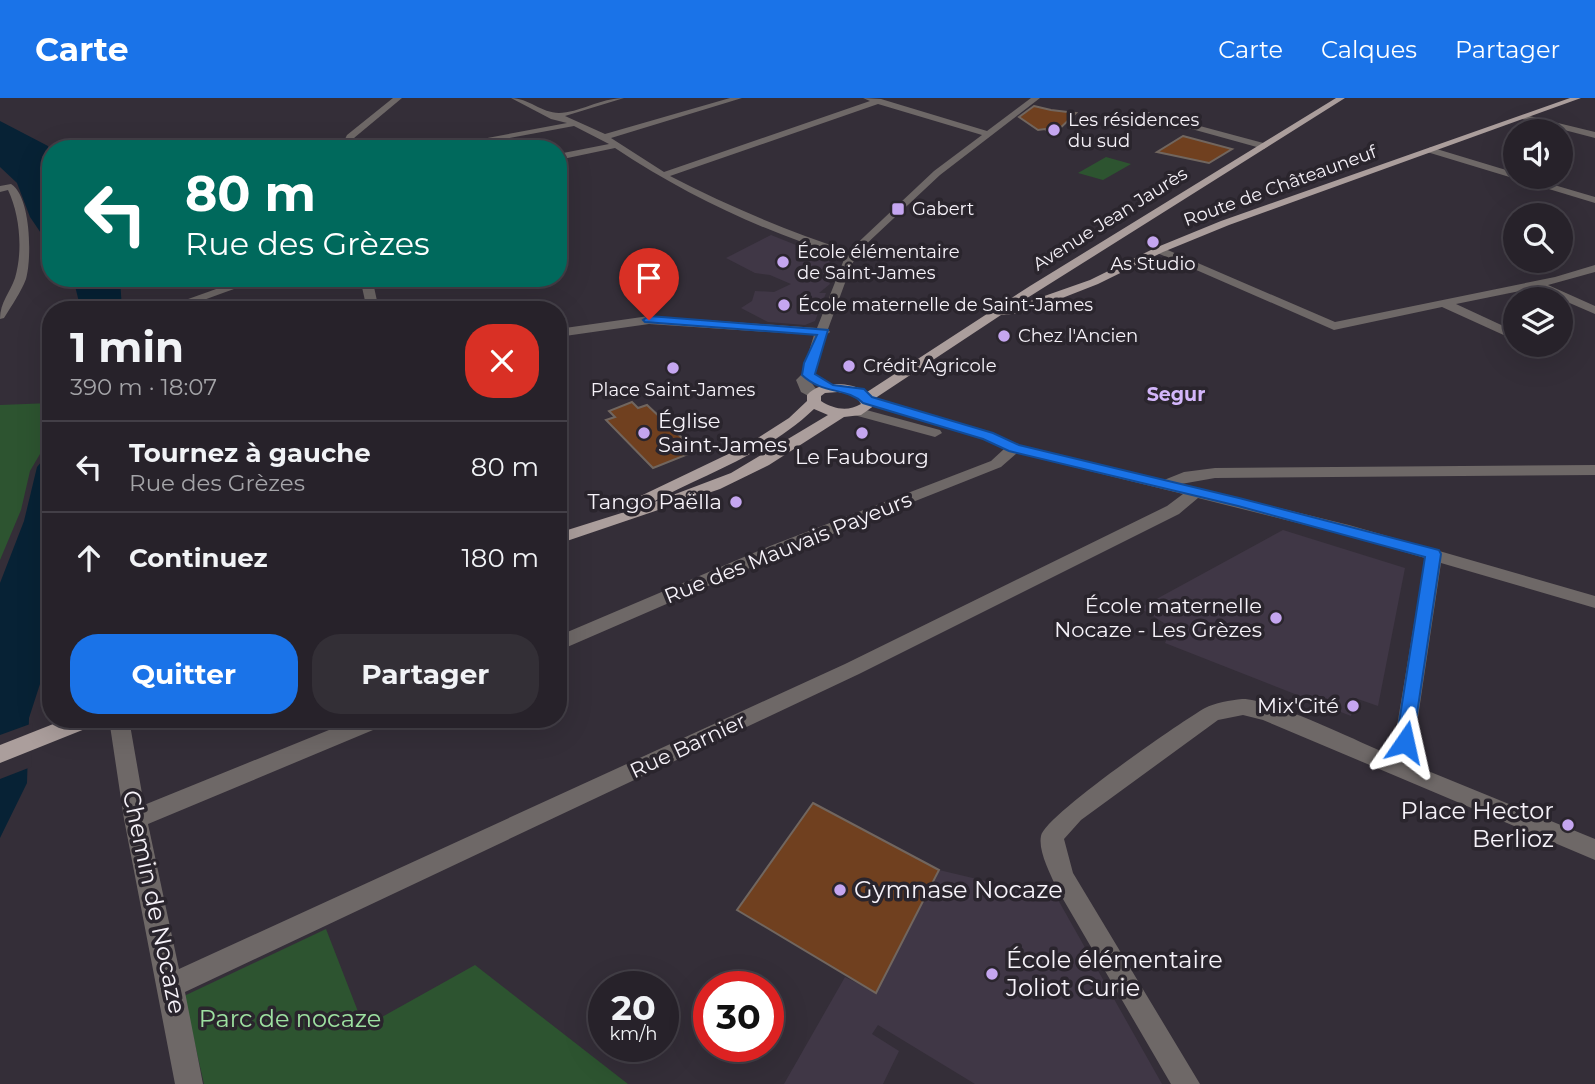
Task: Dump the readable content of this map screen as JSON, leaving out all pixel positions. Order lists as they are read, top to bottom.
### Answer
{
  "streets": {
    "main road": ["Route de Châteauneuf", "Avenue Jean Jaurès"],
    "street": ["Rue des Mauvais Payeurs", "Rue Barnier", "Chemin de Nocaze"]
  },
  "crossings": [
    ["Route de Châteauneuf", "Avenue Jean Jaurès"],
    ["Rue Barnier", "Chemin de Nocaze"]
  ],
  "districts": ["Segur"],
  "parks": ["Parc de nocaze"],
  "places": {
    "other": [
      "Les résidences du sud",
      "As Studio",
      "École élémentaire de Saint-James",
      "École maternelle de Saint-James",
      "Chez l'Ancien",
      "Crédit Agricole",
      "Place Saint-James",
      "Église Saint-James",
      "Le Faubourg",
      "Tango Paëlla",
      "École maternelle Nocaze - Les Grèzes",
      "Mix'Cité",
      "Place Hector Berlioz",
      "Gymnase Nocaze",
      "École élémentaire Joliot Curie"
    ],
    "transit": ["Gabert"]
  },
  "page": {
    "header": "Carte",
    "nav": ["Carte", "Calques", "Partager"],
    "turn": ["80 m", "Rue des Grèzes"],
    "heading": ["1 min", "390 m · 18:07"],
    "list": [
      {
        "name": "Tournez à gauche",
        "note": "Rue des Grèzes",
        "value": "80 m"
      },
      {
        "name": "Continuez",
        "value": "180 m"
      }
    ],
    "buttons": ["Quitter", "Partager"],
    "speed": "20 km/h",
    "limit": "30"
  }
}
